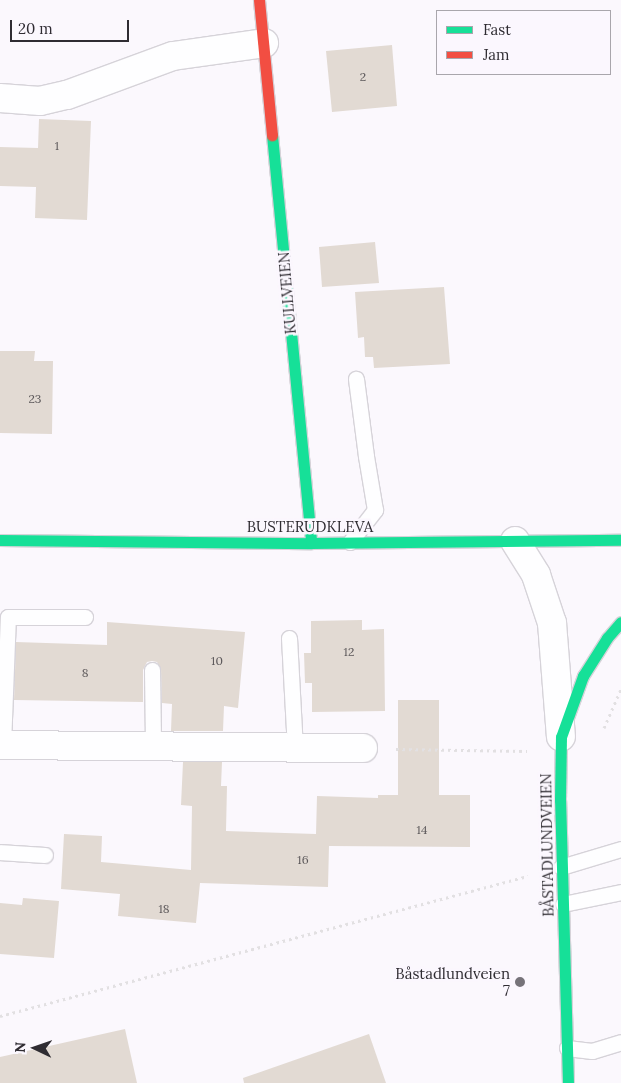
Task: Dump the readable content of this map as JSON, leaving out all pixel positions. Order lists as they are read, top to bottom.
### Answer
{
  "streets": {
    "street": ["KULLVEIEN", "BUSTERUDKLEVA", "BÅSTADLUNDVEIEN"]
  },
  "crossings": [
    ["KULLVEIEN", "BUSTERUDKLEVA"]
  ],
  "places": ["Båstadlundveien 7"],
  "house_numbers": [
    "2",
    "1",
    "23",
    "12",
    "10",
    "8",
    "14",
    "16",
    "18"
  ],
  "legend": ["Fast", "Jam"],
  "scale_bar": "20 m",
  "north": "left"
}
